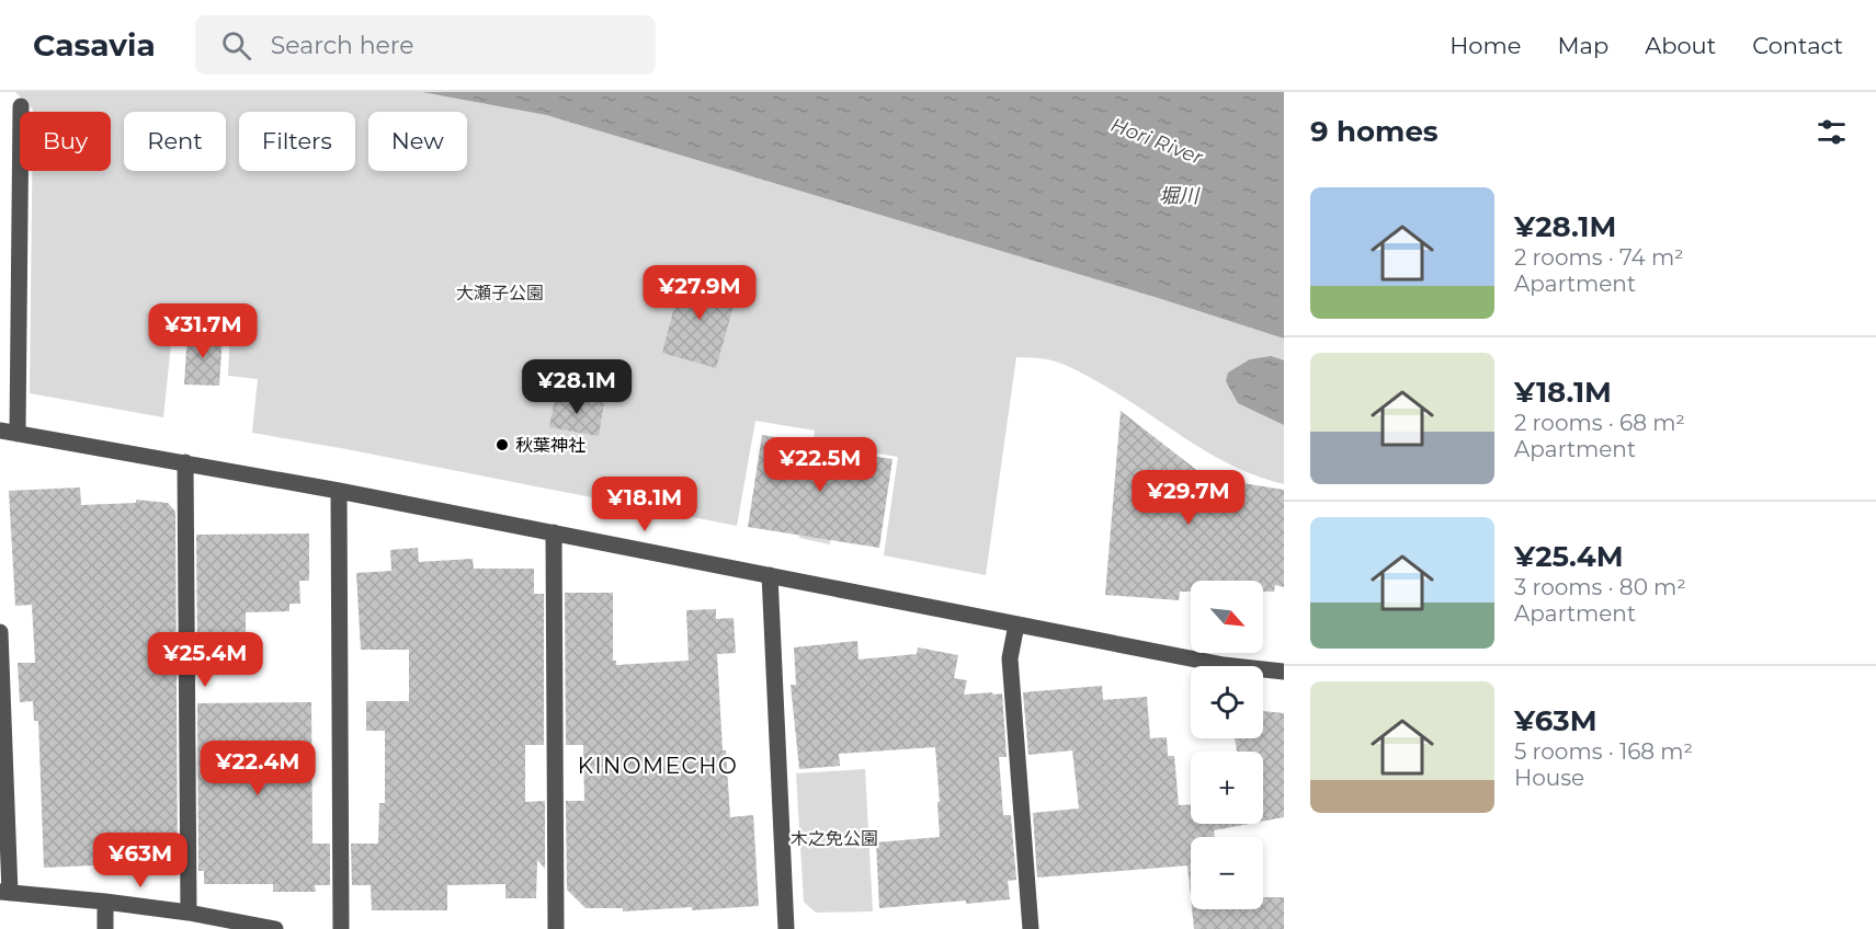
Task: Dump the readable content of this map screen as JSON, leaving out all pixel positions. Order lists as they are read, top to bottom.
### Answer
{
  "districts": ["KINOMECHO"],
  "water": ["Hori River", "堀川"],
  "parks": ["大瀬子公園", "木之免公園"],
  "places": ["秋葉神社"],
  "north": "bottom right",
  "page": {
    "header": "Casavia",
    "search": "Search here",
    "nav": [
      "Home",
      "Map",
      "About",
      "Contact"
    ],
    "heading": "9 homes",
    "chip": [
      "Buy",
      "Rent",
      "Filters",
      "New"
    ],
    "list": [
      {
        "name": "¥28.1M",
        "note": "2 rooms · 74 m² · Apartment"
      },
      {
        "name": "¥18.1M",
        "note": "2 rooms · 68 m² · Apartment"
      },
      {
        "name": "¥25.4M",
        "note": "3 rooms · 80 m² · Apartment"
      },
      {
        "name": "¥63M",
        "note": "5 rooms · 168 m² · House"
      }
    ],
    "price": [
      "¥27.9M",
      "¥31.7M",
      "¥28.1M",
      "¥22.5M",
      "¥29.7M",
      "¥18.1M",
      "¥25.4M",
      "¥22.4M",
      "¥63M"
    ],
    "map_buttons": ["+", "−"]
  }
}
